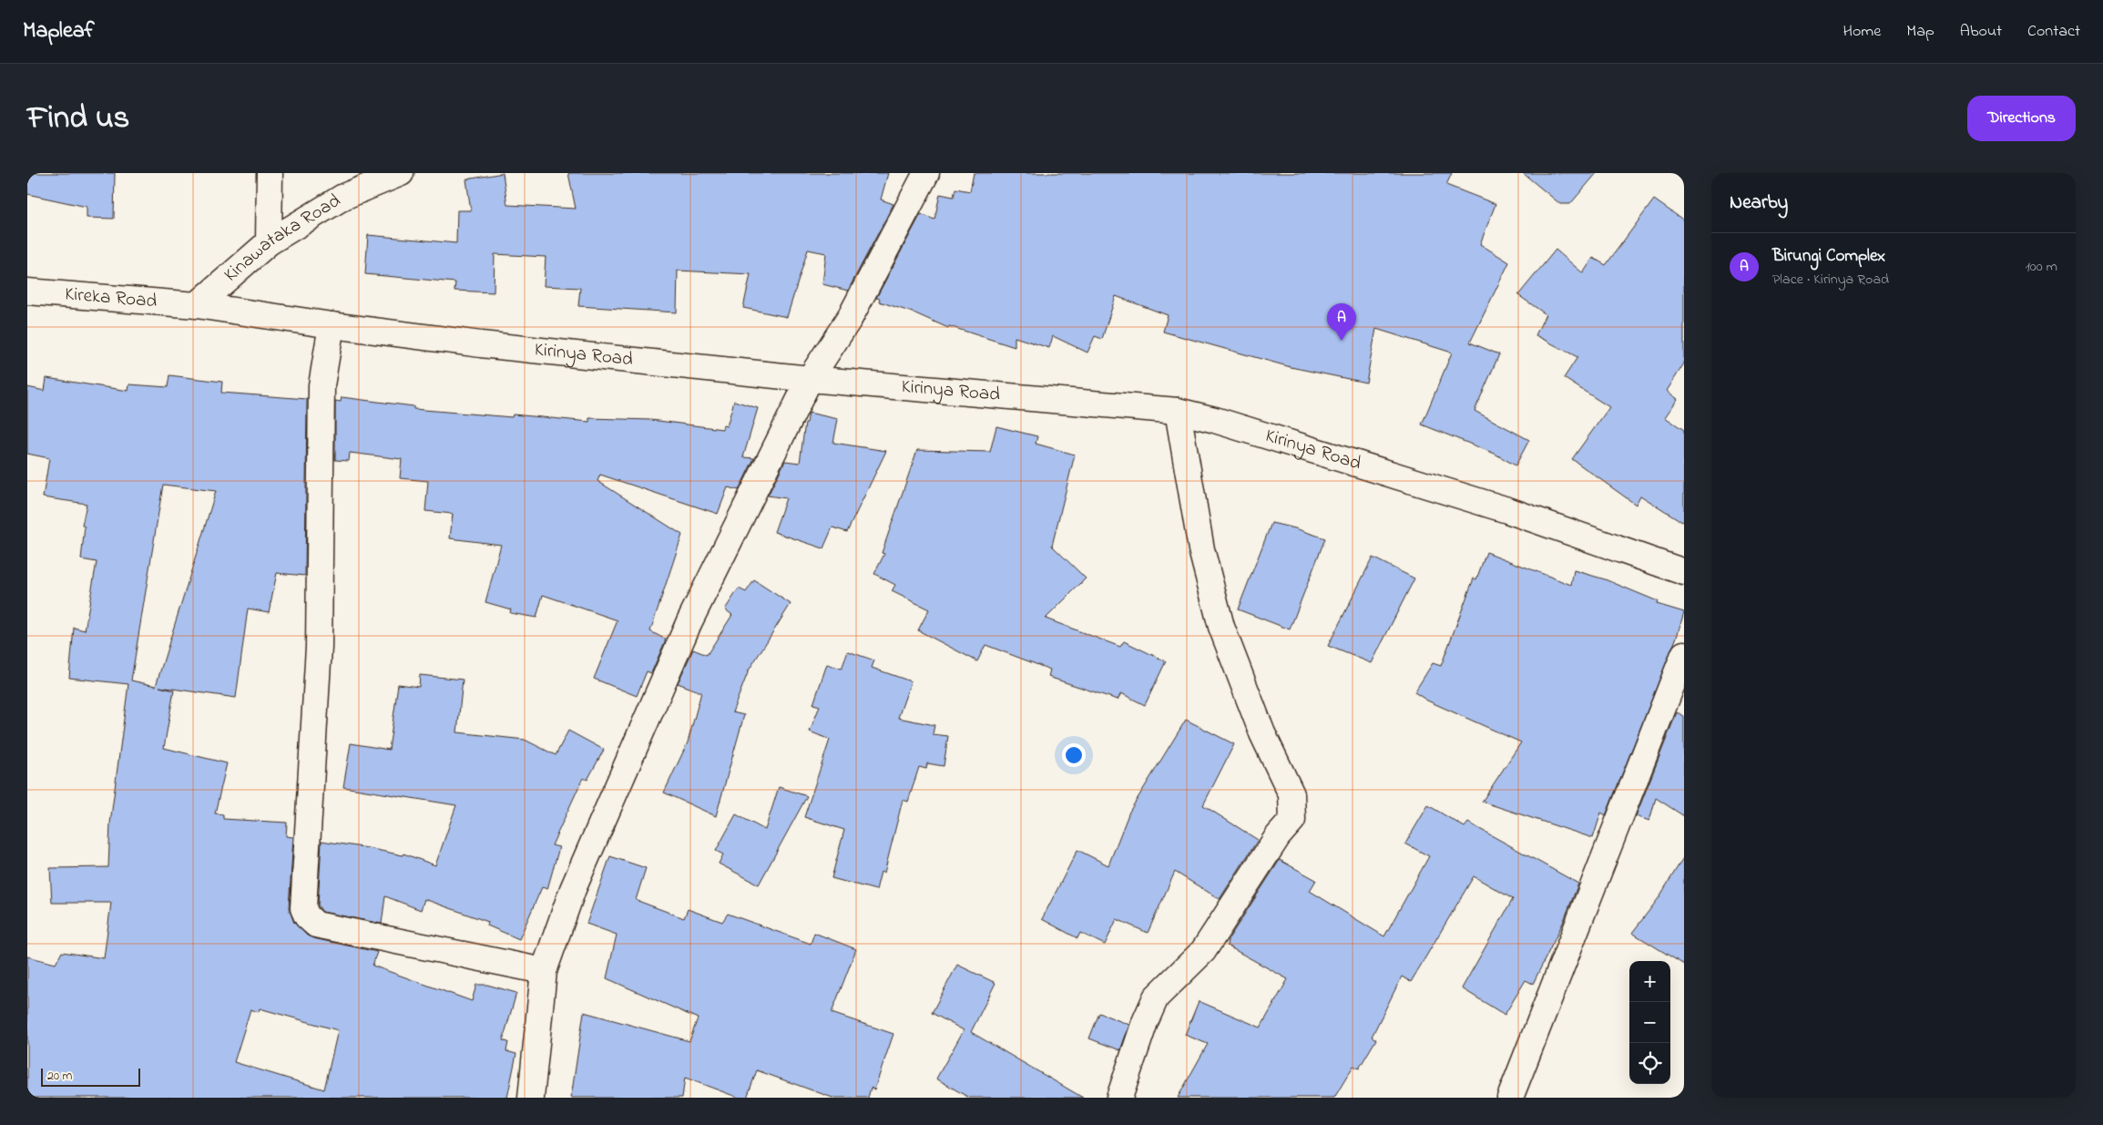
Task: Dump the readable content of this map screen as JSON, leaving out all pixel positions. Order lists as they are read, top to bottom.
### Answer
{
  "streets": {
    "street": ["Kinawataka Road", "Kireka Road", "Kirinya Road"]
  },
  "crossings": [
    ["Kinawataka Road", "Kireka Road"],
    ["Kinawataka Road", "Kirinya Road"],
    ["Kireka Road", "Kirinya Road"]
  ],
  "scale_bar": "20 m",
  "page": {
    "header": "Mapleaf",
    "nav": [
      "Home",
      "Map",
      "About",
      "Contact"
    ],
    "title": "Find us",
    "buttons": "Directions",
    "heading": "Nearby",
    "list": [
      {
        "mark": "A",
        "name": "Birungi Complex",
        "note": "Place · Kirinya Road",
        "value": "100 m"
      }
    ],
    "pins": "A",
    "map_buttons": ["+", "−"],
    "scale": "20 m"
  }
}
